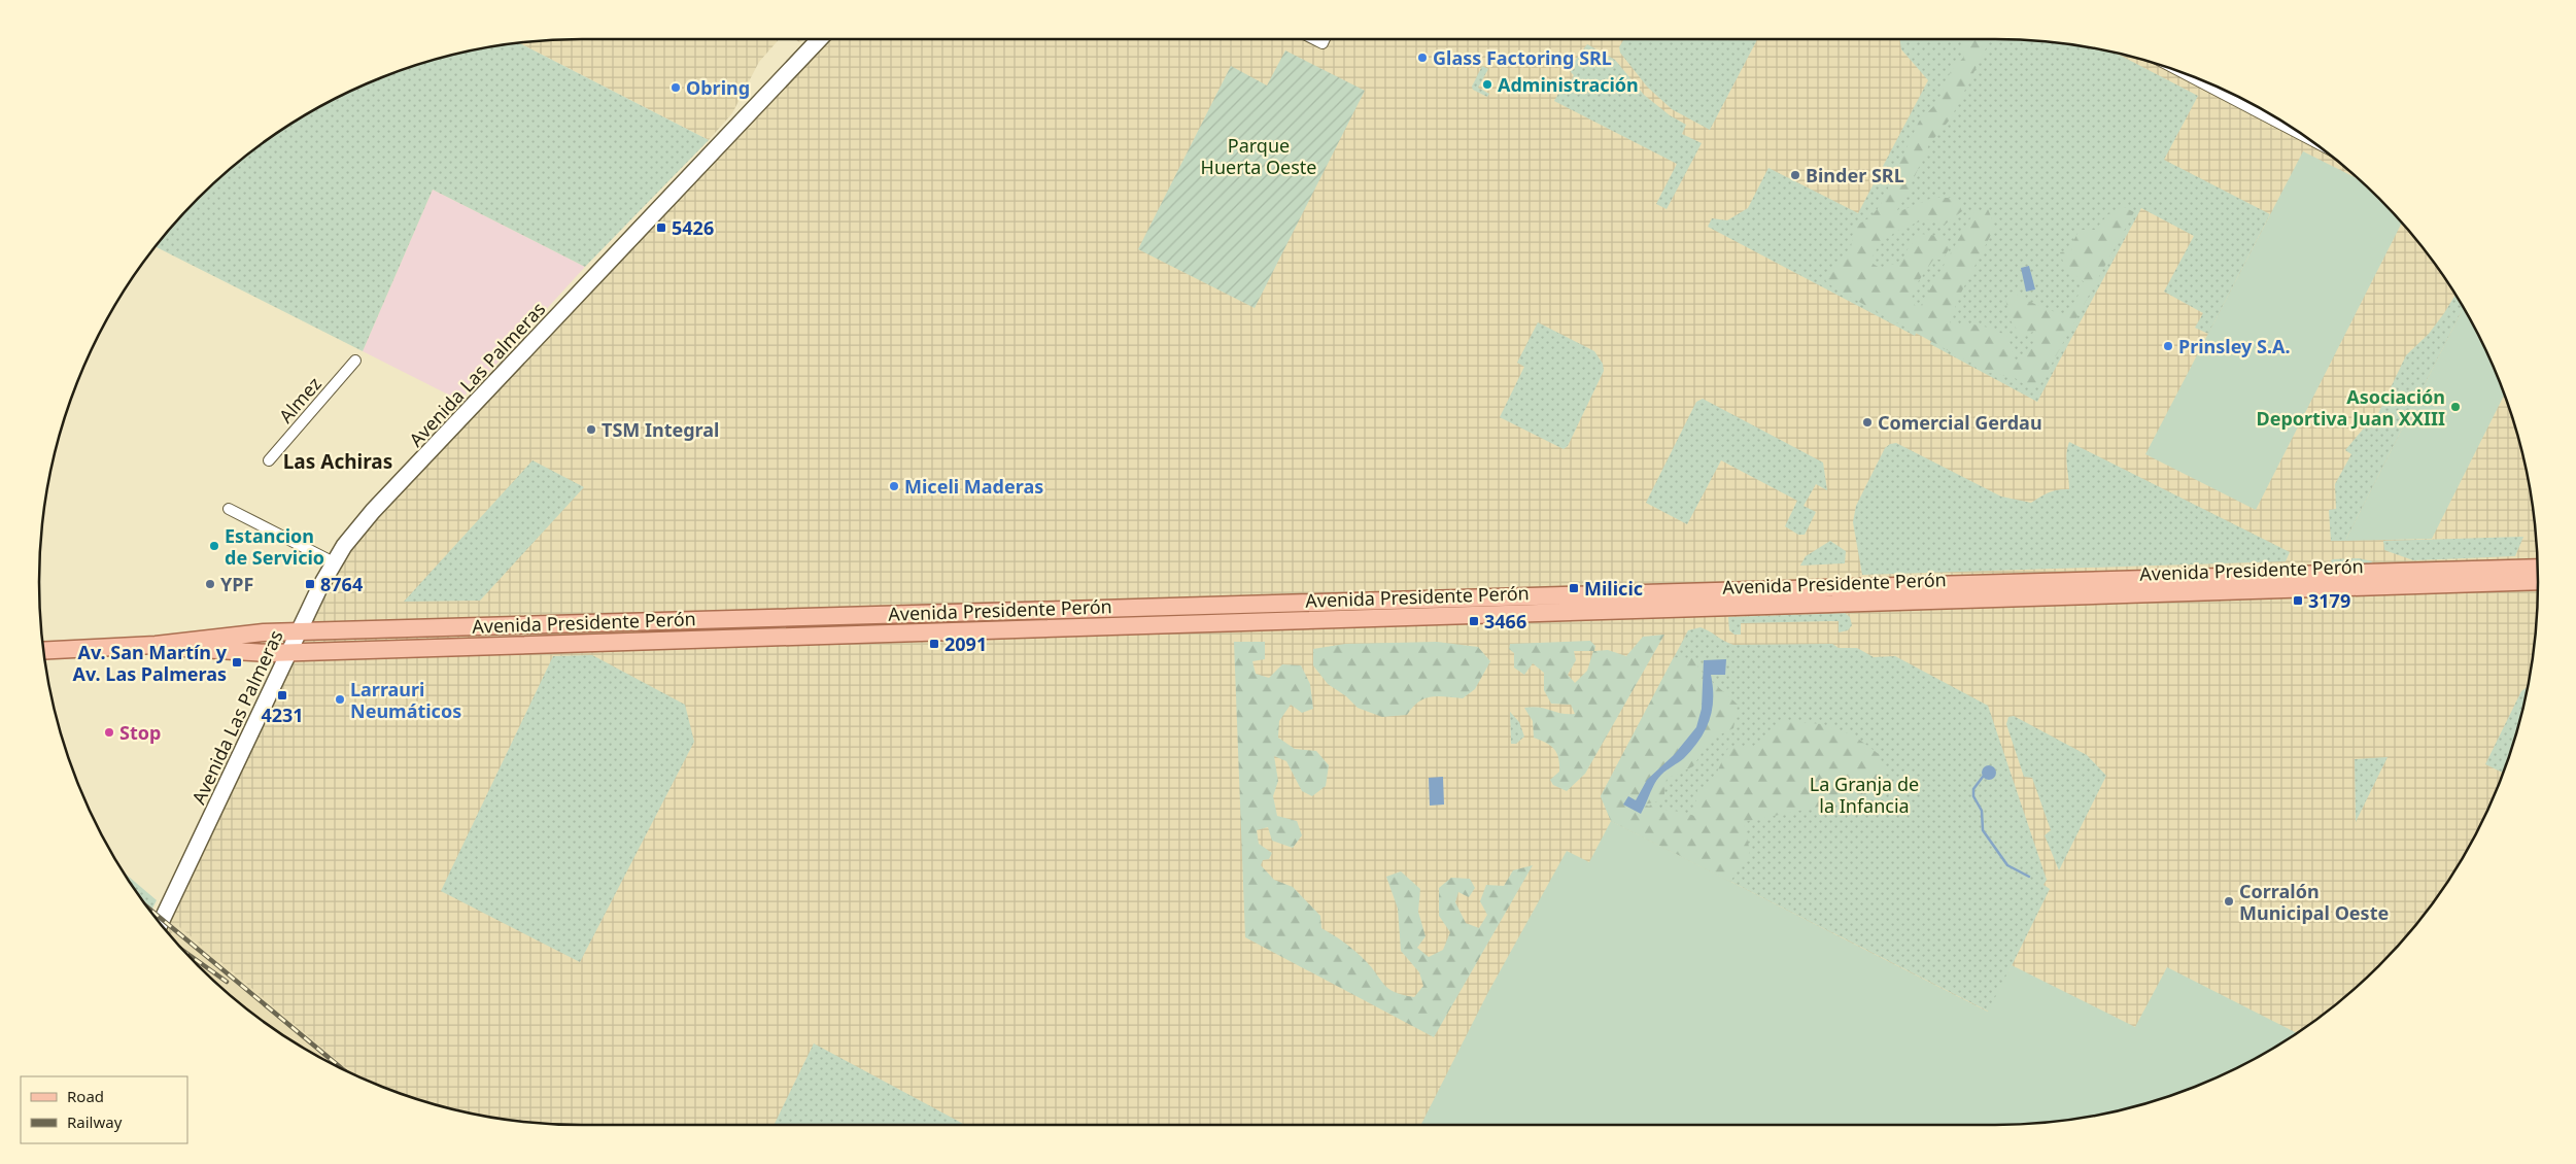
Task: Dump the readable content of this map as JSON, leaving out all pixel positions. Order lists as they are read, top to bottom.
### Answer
{
  "streets": {
    "main road": ["Avenida Las Palmeras", "Avenida Presidente Perón"],
    "street": ["Almez"]
  },
  "crossings": [
    ["Avenida Las Palmeras", "Avenida Presidente Perón"]
  ],
  "districts": ["Las Achiras"],
  "parks": ["Parque Huerta Oeste", "La Granja de la Infancia"],
  "places": {
    "other": [
      "Glass Factoring SRL",
      "Administración",
      "Obring",
      "Binder SRL",
      "Prinsley S.A.",
      "Asociación Deportiva Juan XXIII",
      "Comercial Gerdau",
      "TSM Integral",
      "Miceli Maderas",
      "Estancion de Servicio",
      "YPF",
      "Larrauri Neumáticos",
      "Stop",
      "Corralón Municipal Oeste"
    ],
    "transit": [
      "5426",
      "8764",
      "Milicic",
      "3179",
      "3466",
      "2091",
      "Av. San Martín y Av. Las Palmeras",
      "4231"
    ]
  },
  "legend": ["Road", "Railway"]
}
